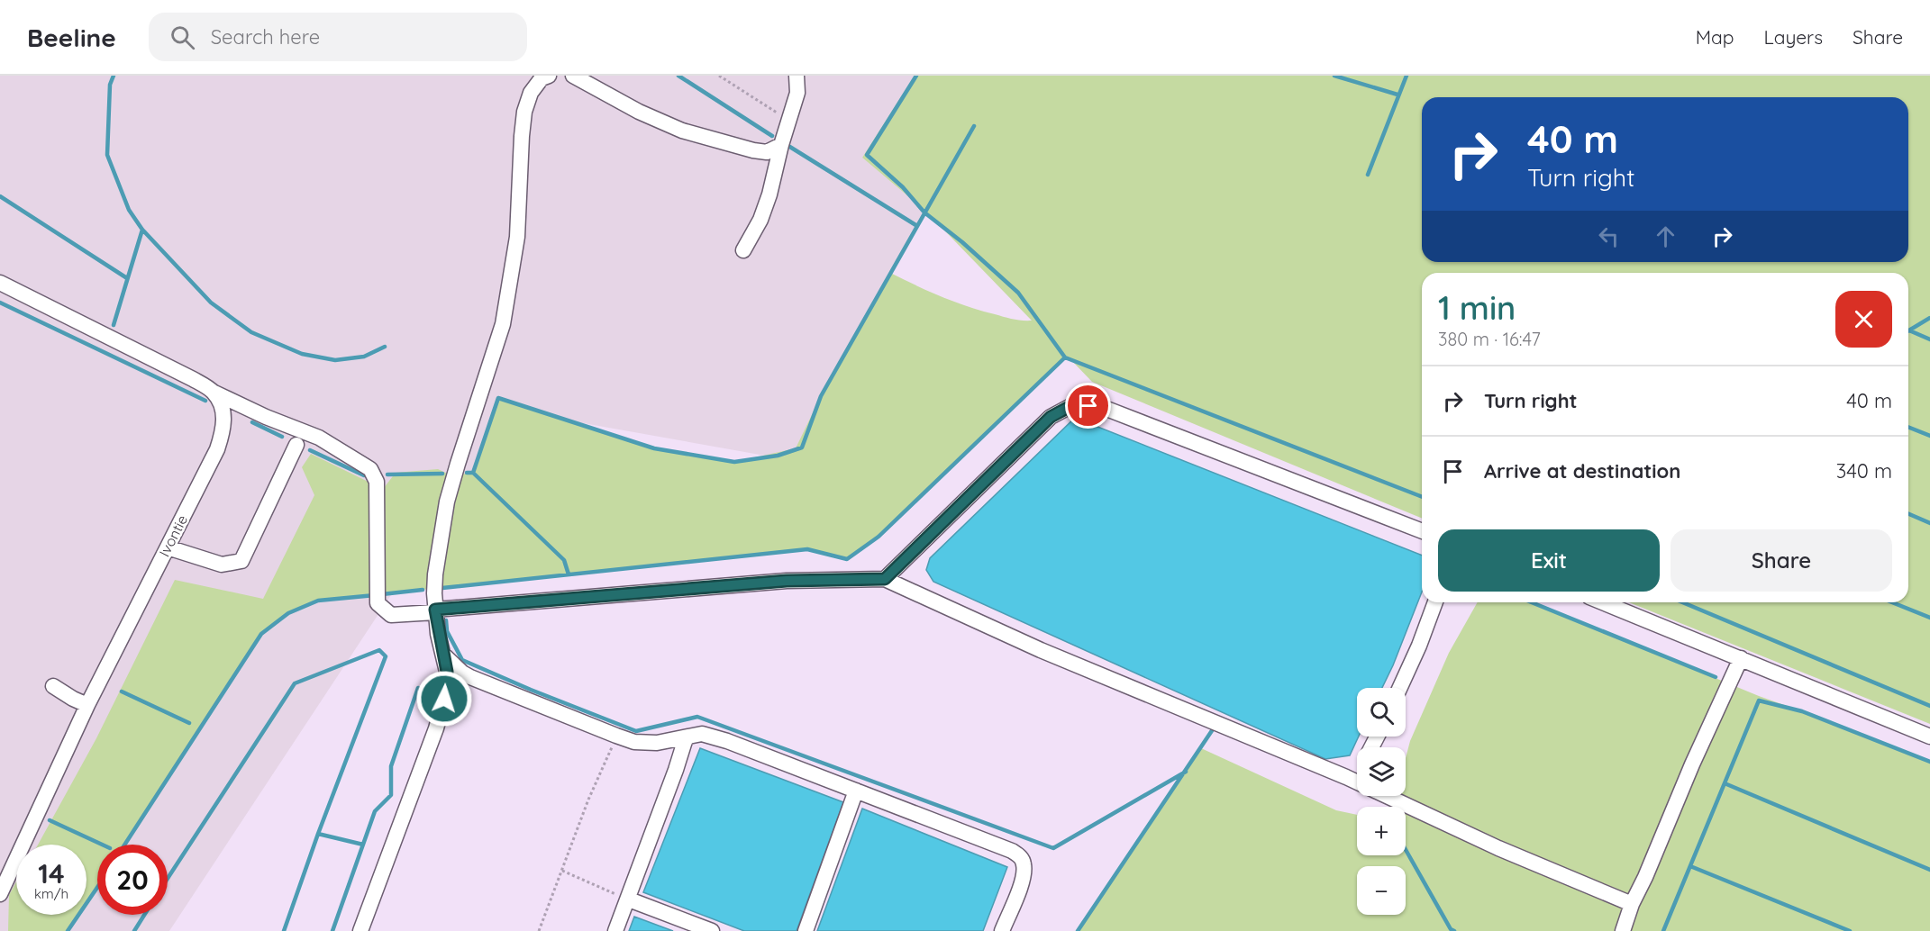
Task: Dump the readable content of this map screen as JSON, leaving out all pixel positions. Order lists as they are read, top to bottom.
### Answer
{
  "streets": {
    "street": ["Ivontie"]
  },
  "page": {
    "header": "Beeline",
    "search": "Search here",
    "nav": ["Map", "Layers", "Share"],
    "turn": ["40 m", "Turn right"],
    "heading": ["1 min", "380 m · 16:47"],
    "list": [
      {
        "name": "Turn right",
        "value": "40 m"
      },
      {
        "name": "Arrive at destination",
        "value": "340 m"
      }
    ],
    "buttons": ["Exit", "Share"],
    "map_buttons": ["+", "−"],
    "speed": "14 km/h",
    "limit": "20"
  }
}
